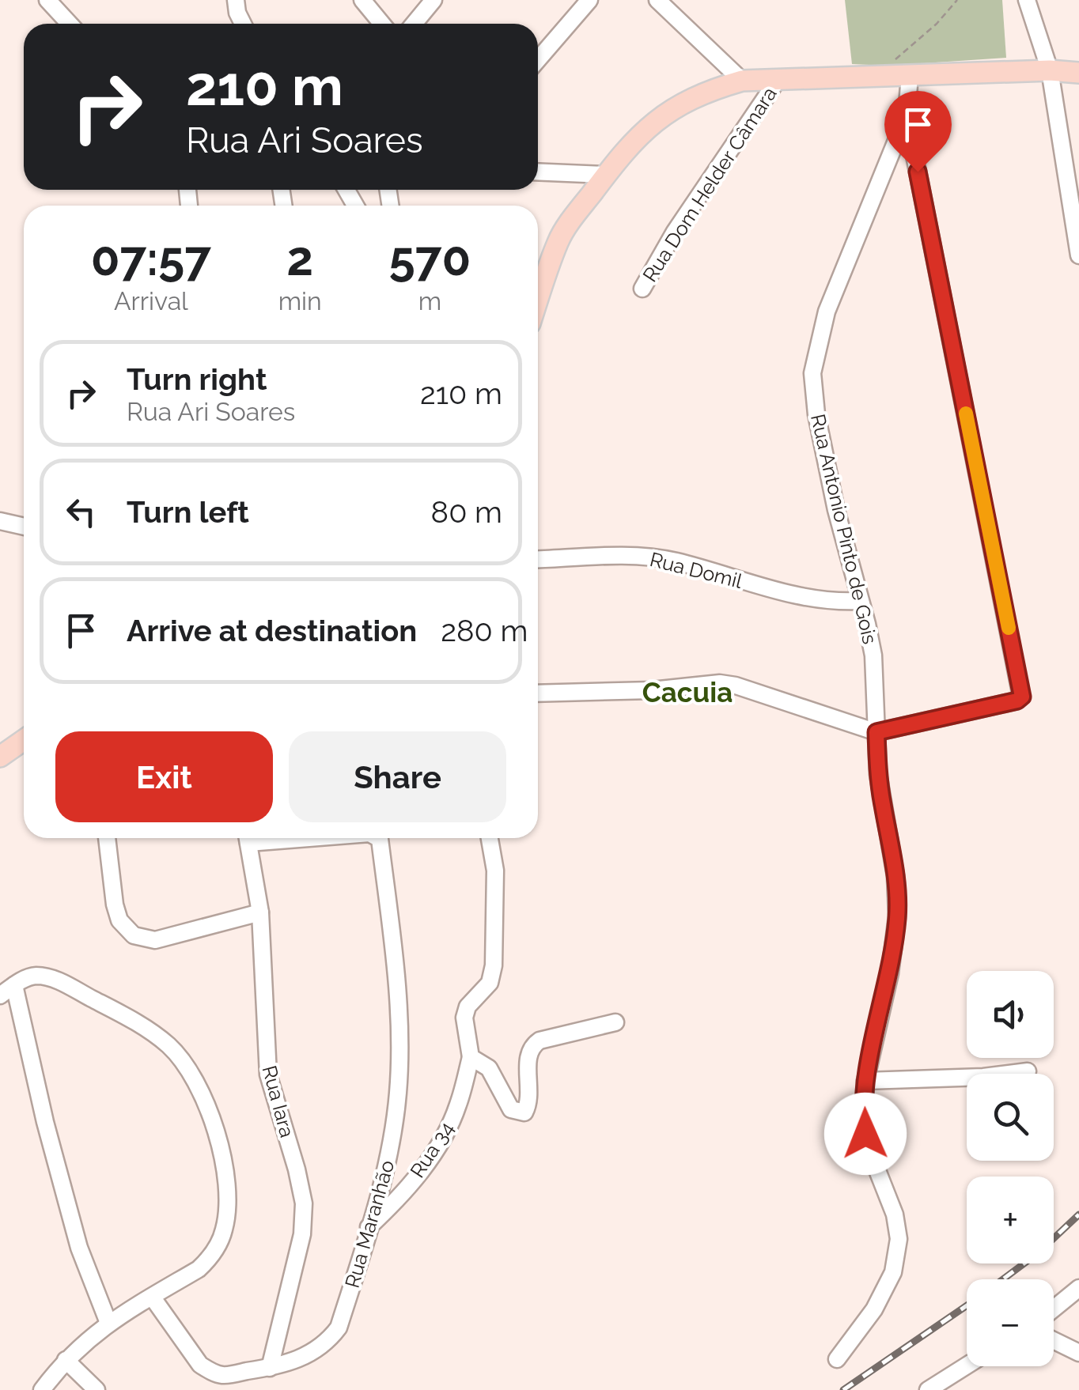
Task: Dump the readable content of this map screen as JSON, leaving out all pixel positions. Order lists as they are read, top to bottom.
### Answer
{
  "streets": {
    "street": [
      "Rua Dom Helder Câmara",
      "Rua Antonio Pinto de Gois",
      "Rua Domil",
      "Rua Iara",
      "Rua 34",
      "Rua Maranhão"
    ]
  },
  "crossings": [
    ["Rua Antonio Pinto de Gois", "Rua Domil"],
    ["Rua Iara", "Rua Maranhão"],
    ["Rua 34", "Rua Maranhão"]
  ],
  "districts": ["Cacuia"],
  "page": {
    "turn": ["210 m", "Rua Ari Soares"],
    "eta": [
      "07:57",
      "Arrival",
      "2",
      "min",
      "570",
      "m"
    ],
    "list": [
      {
        "name": "Turn right",
        "note": "Rua Ari Soares",
        "value": "210 m"
      },
      {
        "name": "Turn left",
        "value": "80 m"
      },
      {
        "name": "Arrive at destination",
        "value": "280 m"
      }
    ],
    "buttons": ["Exit", "Share"],
    "map_buttons": ["+", "−"]
  }
}
